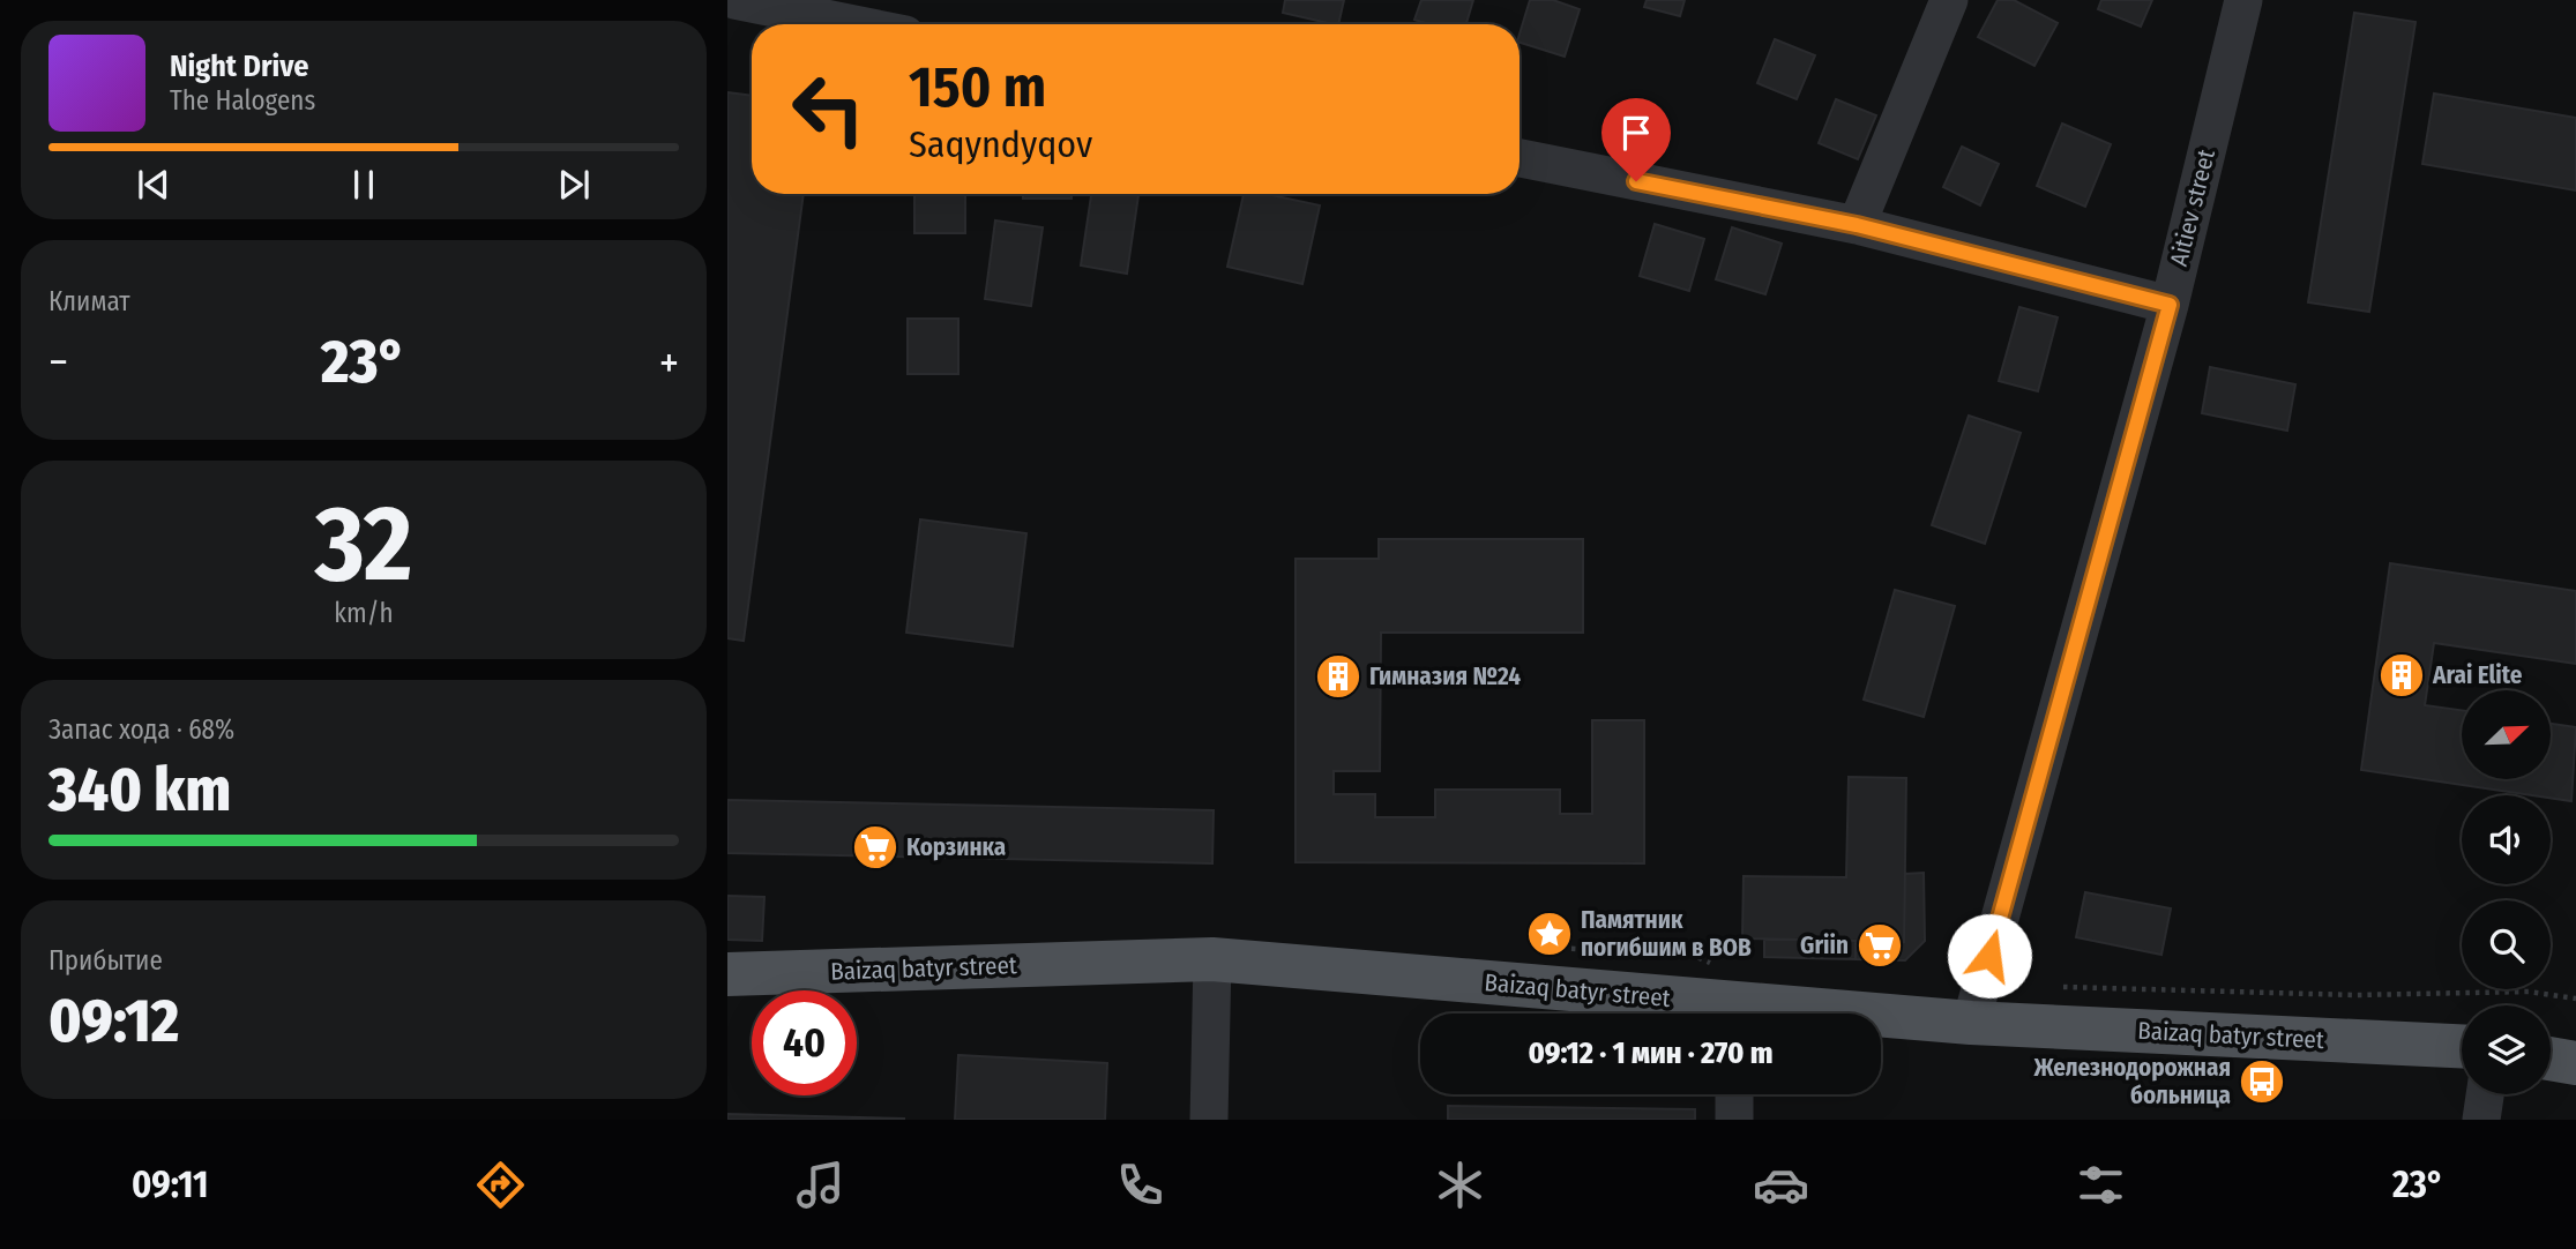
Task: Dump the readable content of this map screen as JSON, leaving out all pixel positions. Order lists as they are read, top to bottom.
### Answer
{
  "streets": {
    "main road": ["Baizaq batyr street"],
    "street": ["Aitiev street"]
  },
  "crossings": [
    ["Aitiev street", "Baizaq batyr street"]
  ],
  "places": {
    "building": ["Arai Elite", "Гимназия №24"],
    "supermarket": ["Корзинка", "Griin"],
    "place": ["Памятник погибшим в ВОВ"],
    "bus stop": ["Железнодорожная больница"]
  },
  "north": "top right",
  "page": {
    "turn": ["150 m", "Saqyndyqov"],
    "song": ["Night Drive", "The Halogens"],
    "tile": [
      "Климат",
      ["32", "km/h"],
      ["Запас хода · 68%", "340 km"],
      ["Прибытие", "09:12"]
    ],
    "heat": ["−", "23°", "+"],
    "limit": "40",
    "trip": "09:12 · 1 мин · 270 m",
    "tabs": ["09:11", "23°"]
  }
}
